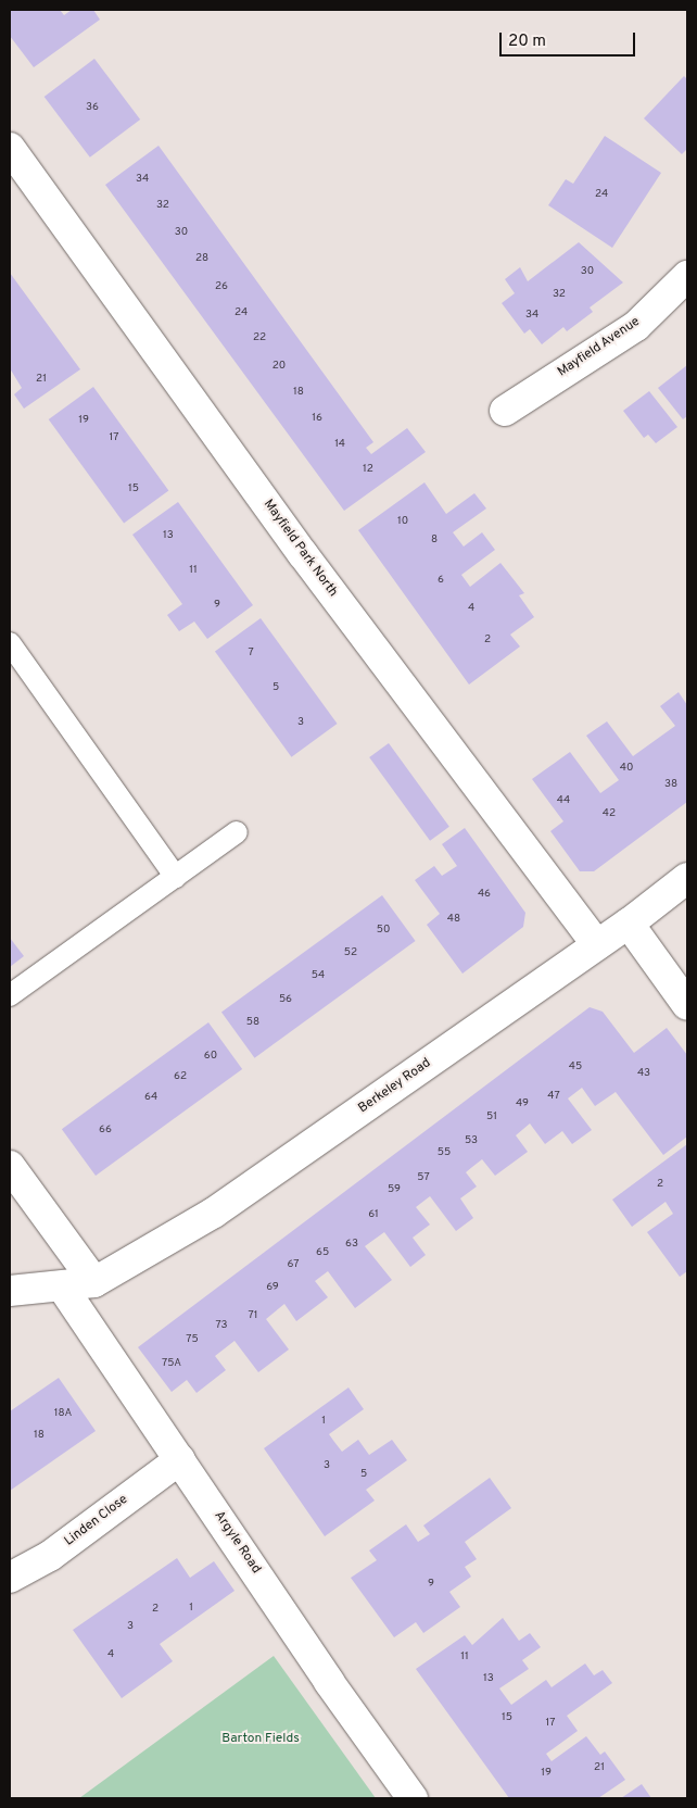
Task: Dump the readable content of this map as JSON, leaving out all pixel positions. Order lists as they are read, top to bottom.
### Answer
{
  "streets": {
    "street": [
      "Mayfield Avenue",
      "Mayfield Park North",
      "Berkeley Road",
      "Linden Close",
      "Argyle Road"
    ]
  },
  "crossings": [
    ["Mayfield Park North", "Berkeley Road"],
    ["Linden Close", "Argyle Road"]
  ],
  "parks": ["Barton Fields"],
  "house_numbers": [
    "36",
    "34",
    "24",
    "32",
    "30",
    "28",
    "30",
    "26",
    "32",
    "24",
    "34",
    "22",
    "20",
    "21",
    "18",
    "16",
    "19",
    "17",
    "14",
    "12",
    "15",
    "10",
    "13",
    "8",
    "11",
    "6",
    "9",
    "4",
    "2",
    "7",
    "5",
    "3",
    "40",
    "38",
    "44",
    "42",
    "46",
    "48",
    "50",
    "52",
    "54",
    "56",
    "58",
    "60",
    "45",
    "43",
    "62",
    "47",
    "64",
    "49",
    "51",
    "66",
    "53",
    "55",
    "57",
    "2",
    "59",
    "61",
    "63",
    "65",
    "67",
    "69",
    "71",
    "73",
    "75",
    "75A",
    "18A",
    "1",
    "18",
    "3",
    "5",
    "9",
    "1",
    "2",
    "3",
    "4",
    "11",
    "13",
    "15",
    "17",
    "21",
    "19"
  ],
  "scale_bar": "20 m"
}
